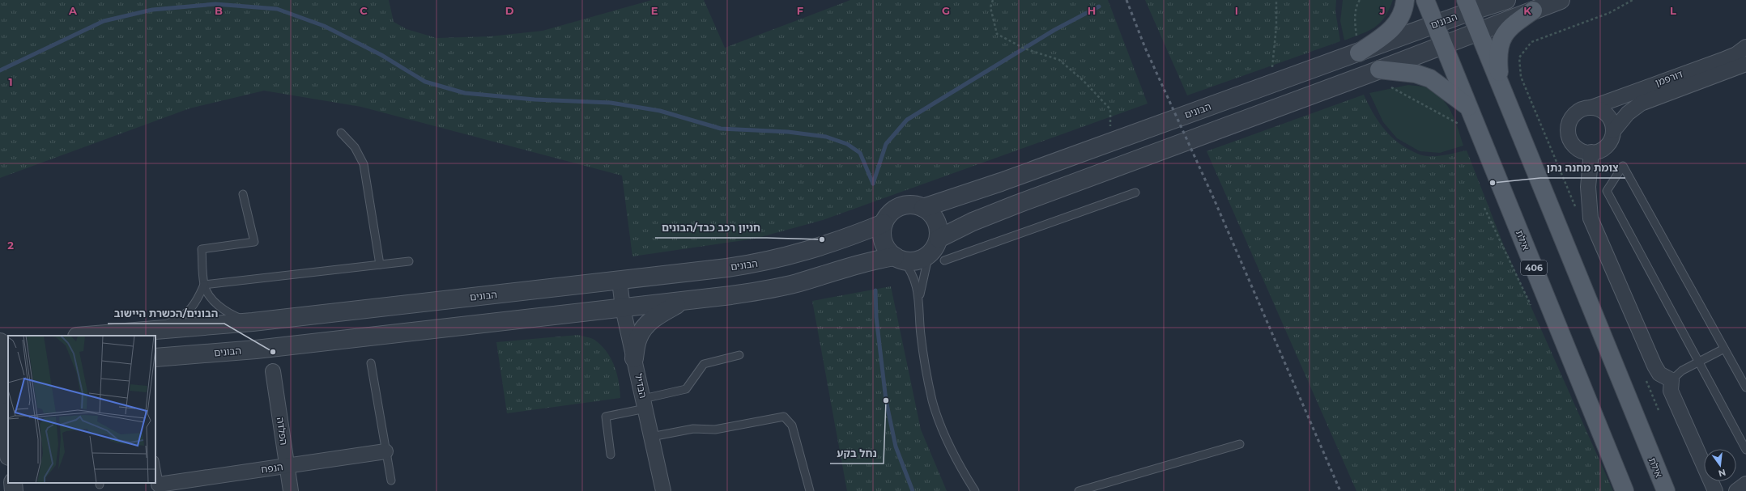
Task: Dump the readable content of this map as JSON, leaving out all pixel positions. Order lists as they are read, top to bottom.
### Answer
{
  "streets": {
    "main road": ["אילת", "406"],
    "street": [
      "הבונים",
      "דורפמן",
      "הבדיל",
      "הפלדה",
      "הנפח"
    ]
  },
  "crossings": [
    ["הבונים", "אילת"],
    ["הבונים", "406"],
    ["הבונים", "הבדיל"],
    ["אילת", "406"],
    ["הפלדה", "הנפח"]
  ],
  "places": [
    "צומת מחנה נתן",
    "חניון רכב כבד/הבונים",
    "הבונים/הכשרת היישוב",
    "נחל בקע"
  ],
  "north": "bottom",
  "grid": {
    "columns": [
      "A",
      "B",
      "C",
      "D",
      "E",
      "F",
      "G",
      "H",
      "I",
      "J",
      "K",
      "L"
    ],
    "rows": ["1", "2"]
  }
}
